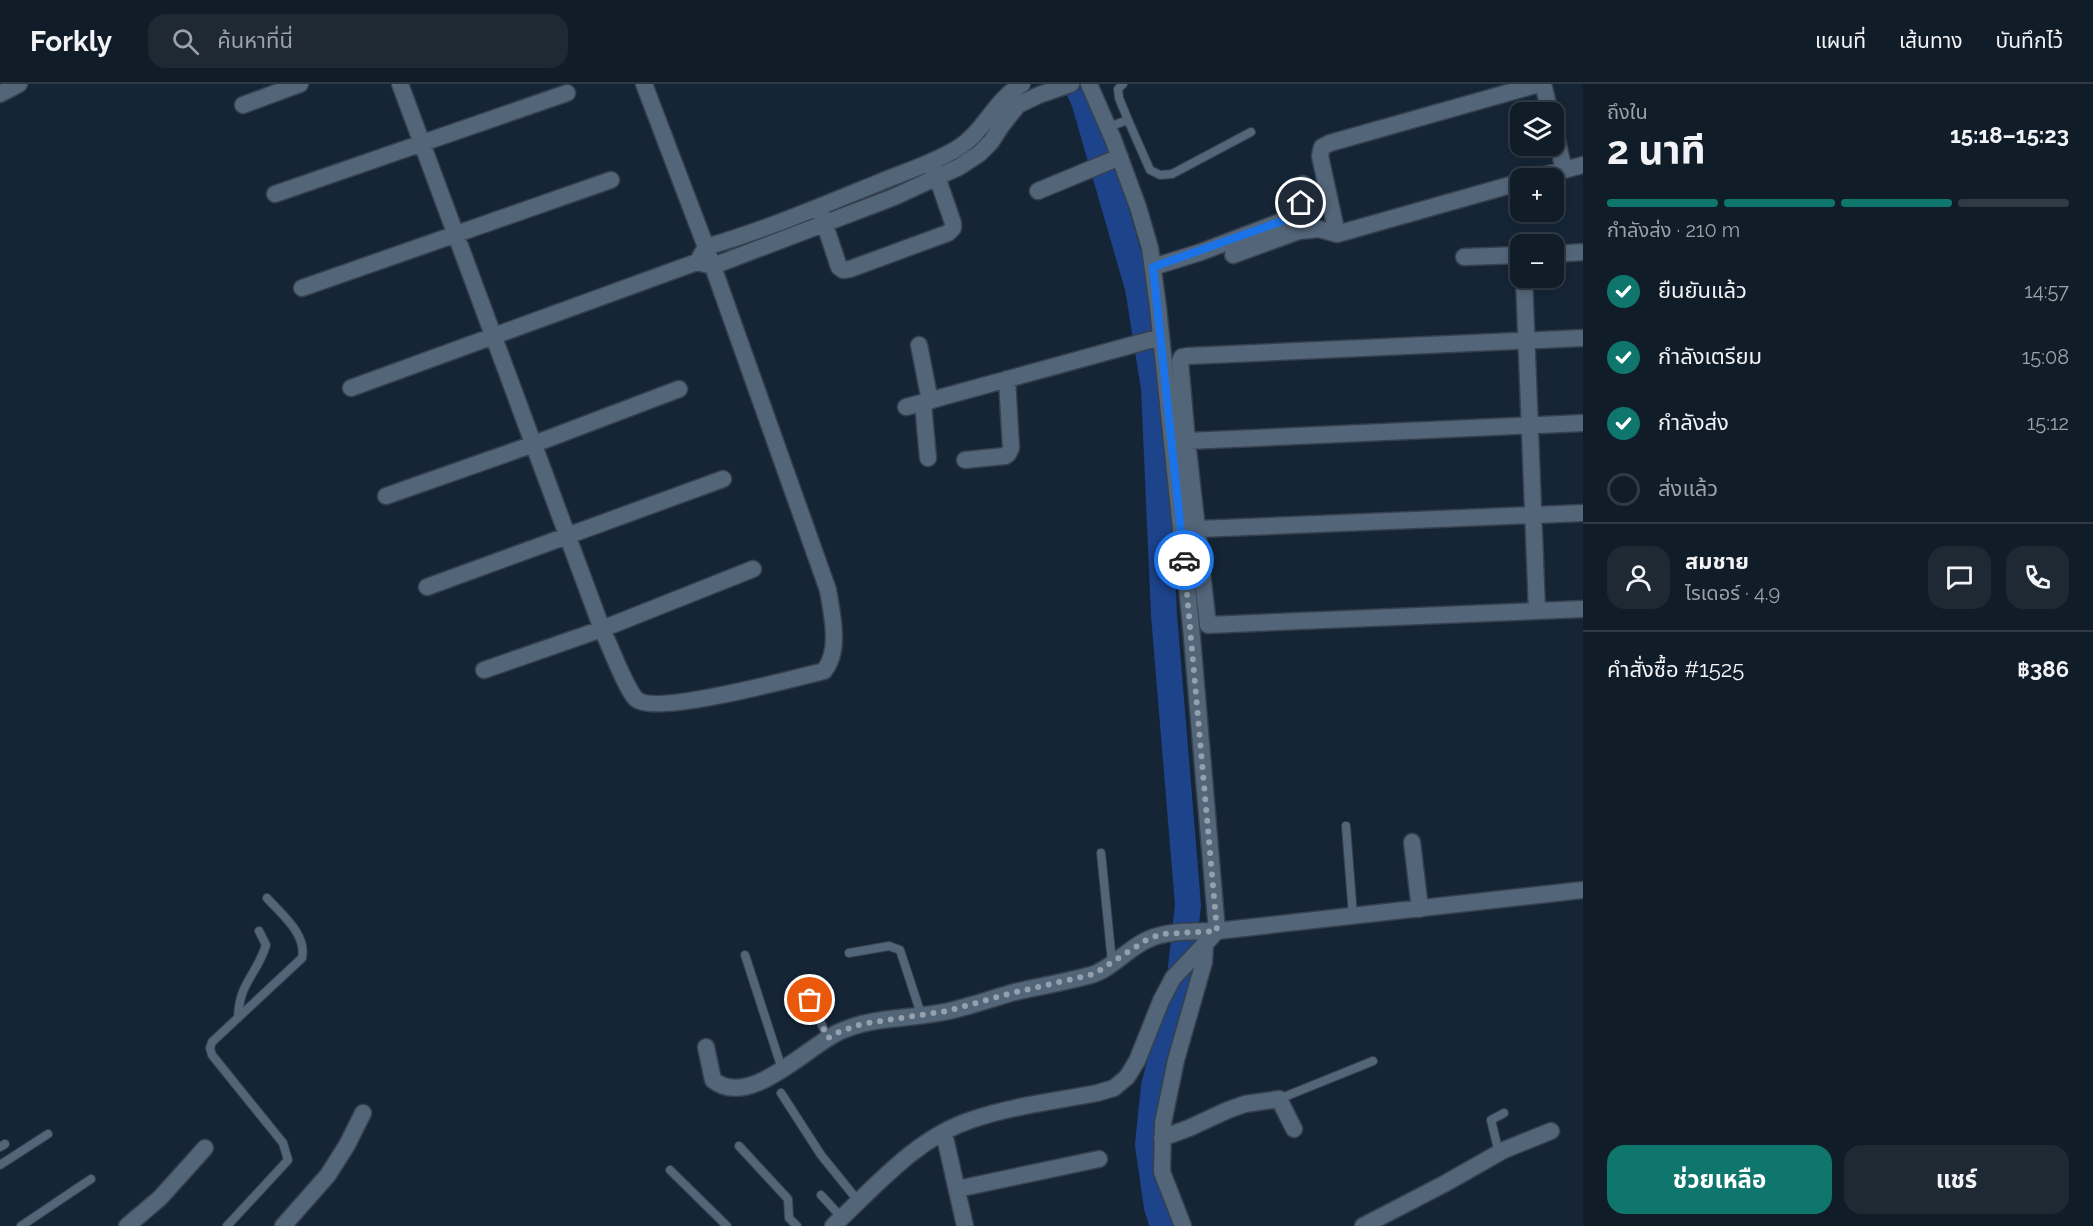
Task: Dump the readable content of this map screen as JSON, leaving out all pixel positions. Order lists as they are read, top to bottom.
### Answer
{
  "page": {
    "header": "Forkly",
    "search": "ค้นหาที่นี่",
    "nav": ["แผนที่", "เส้นทาง", "บันทึกไว้"],
    "heading": ["2 นาที", "ถึงใน", "15:18–15:23"],
    "panel": [
      "สมชาย",
      "ไรเดอร์ · 4.9",
      "คำสั่งซื้อ #1525",
      "฿386"
    ],
    "map_buttons": ["+", "−"],
    "bar": "กำลังส่ง · 210 m",
    "list": [
      ["ยืนยันแล้ว", "14:57"],
      ["กำลังเตรียม", "15:08"],
      ["กำลังส่ง", "15:12"],
      "ส่งแล้ว"
    ],
    "buttons": ["ช่วยเหลือ", "แชร์"]
  }
}
